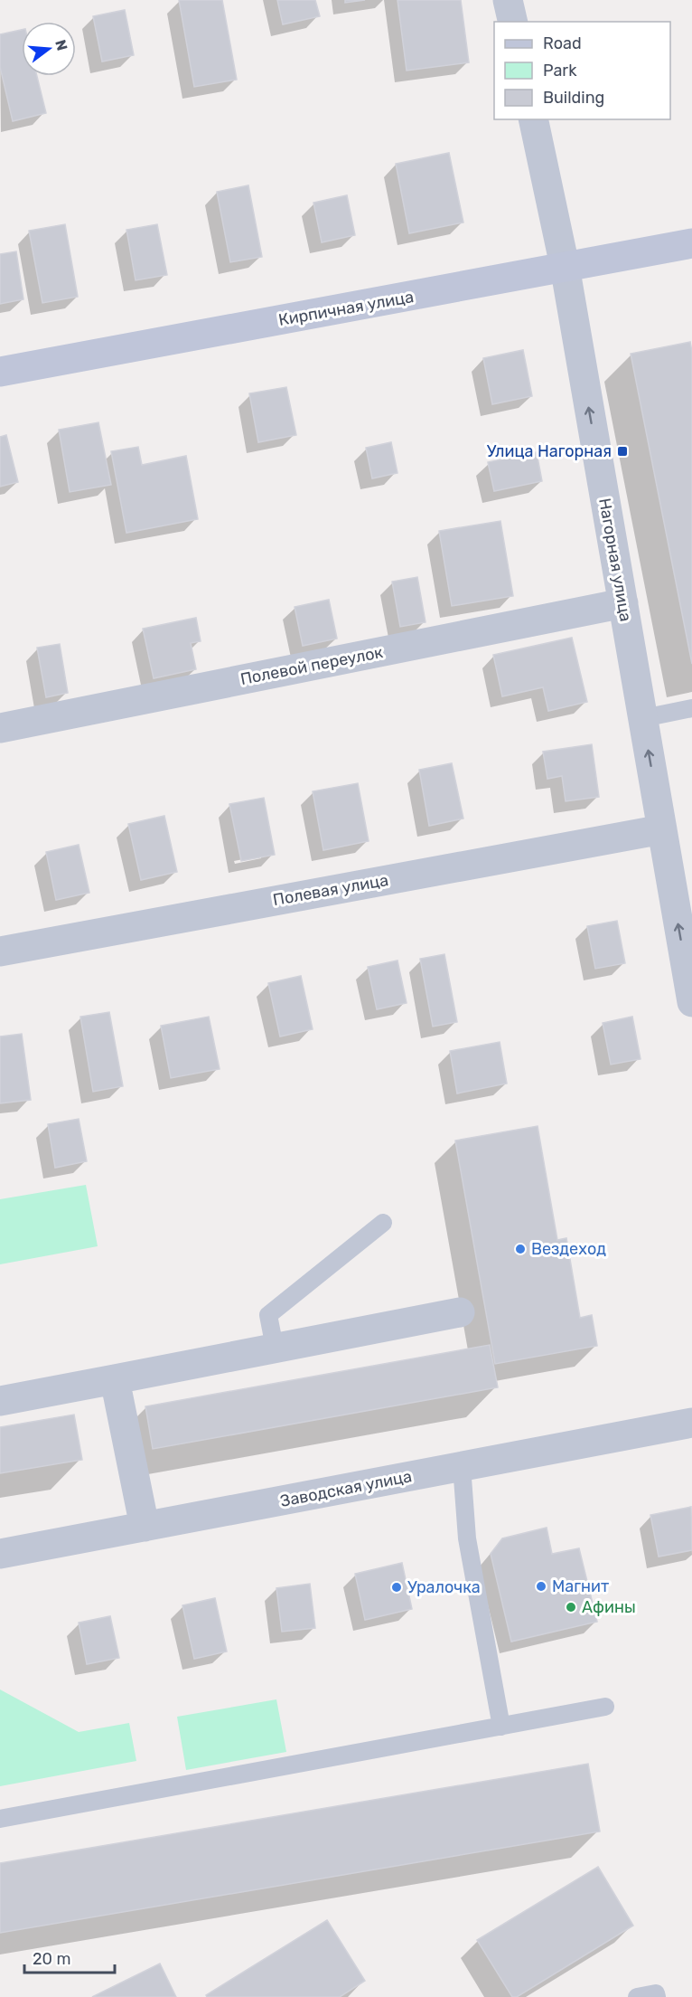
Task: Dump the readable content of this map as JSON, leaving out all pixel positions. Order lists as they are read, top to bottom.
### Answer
{
  "streets": {
    "street": [
      "Кирпичная улица",
      "Нагорная улица",
      "Полевой переулок",
      "Полевая улица",
      "Заводская улица"
    ]
  },
  "crossings": [
    ["Кирпичная улица", "Нагорная улица"],
    ["Нагорная улица", "Полевой переулок"],
    ["Нагорная улица", "Полевая улица"]
  ],
  "one_way": ["Нагорная улица"],
  "places": {
    "transit": ["Улица Нагорная"],
    "other": [
      "Вездеход",
      "Магнит",
      "Уралочка",
      "Афины"
    ]
  },
  "legend": ["Road", "Park", "Building"],
  "scale_bar": "20 m",
  "north": "right"
}
